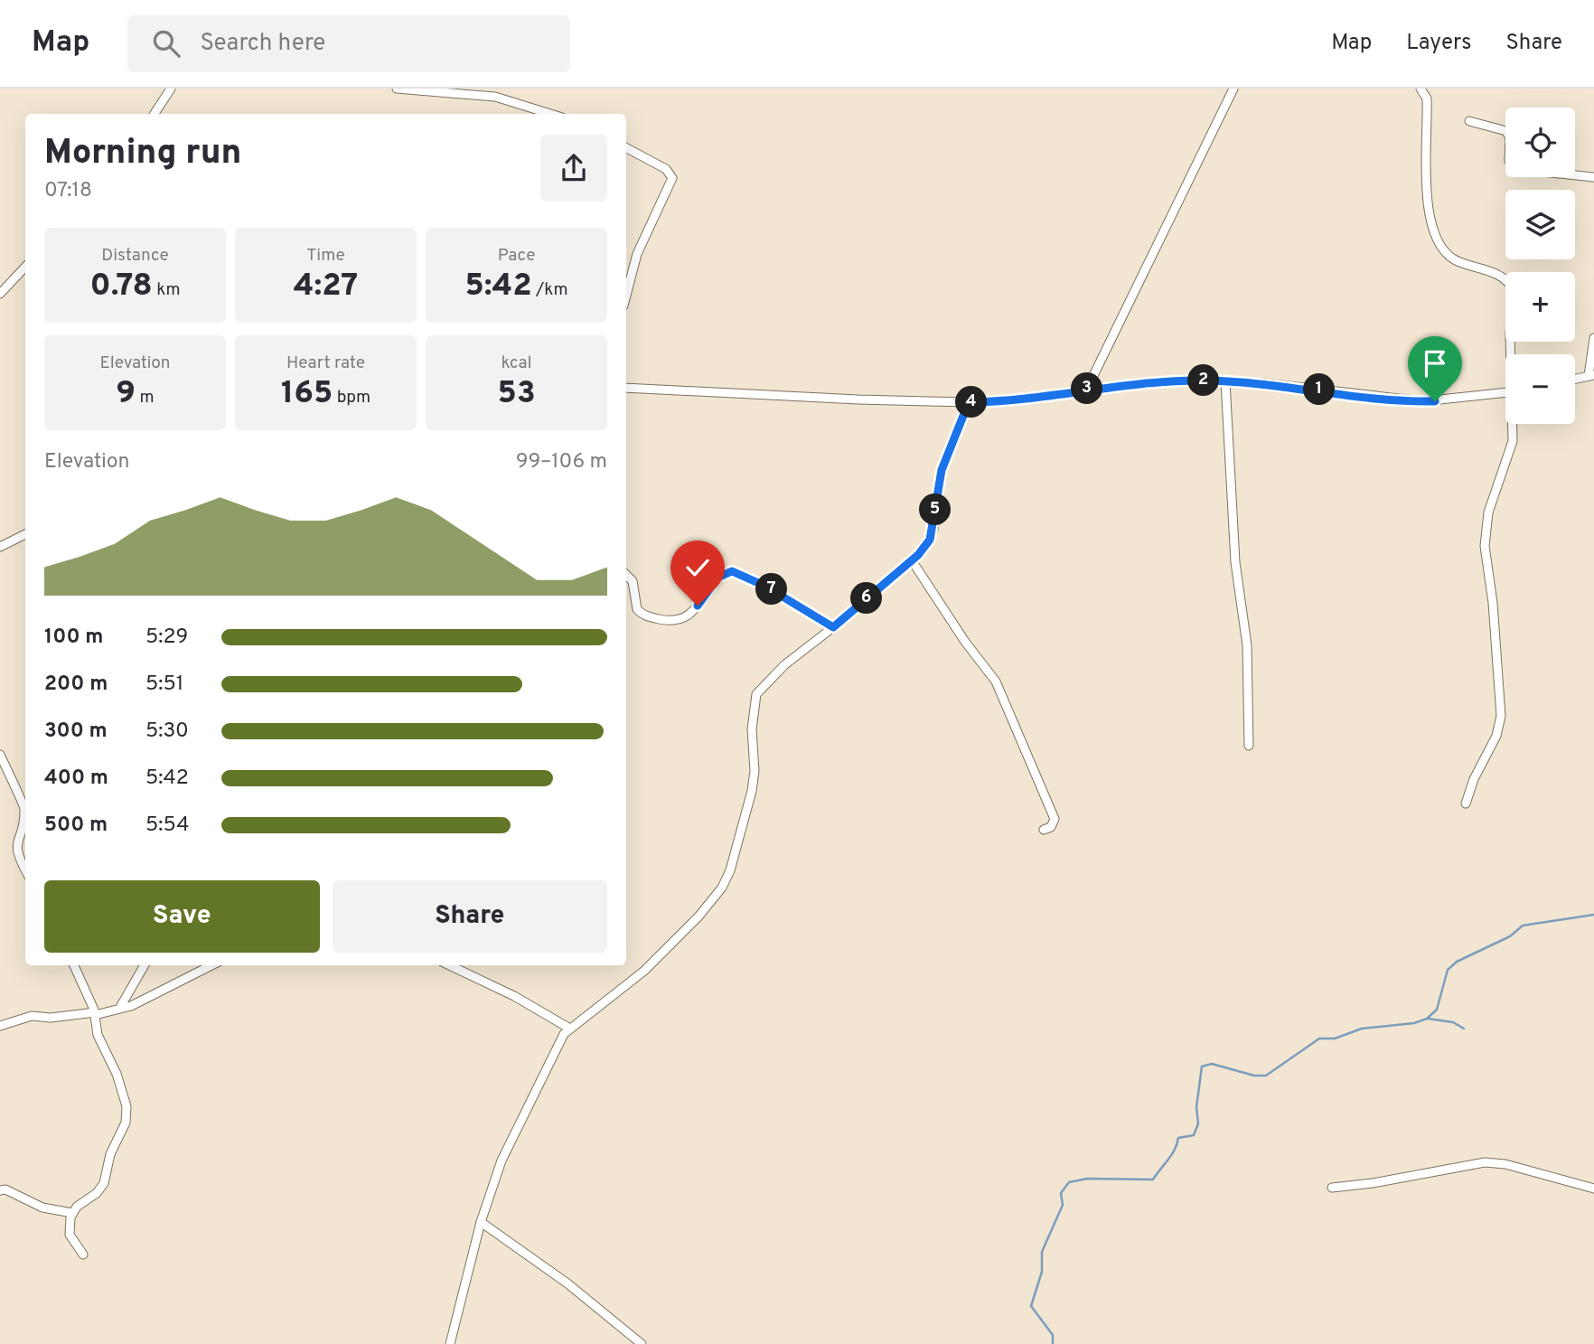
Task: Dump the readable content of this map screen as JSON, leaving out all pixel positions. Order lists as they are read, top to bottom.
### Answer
{
  "page": {
    "header": "Map",
    "search": "Search here",
    "nav": ["Map", "Layers", "Share"],
    "map_buttons": ["+", "−"],
    "heading": ["Morning run", "07:18"],
    "stats": [
      ["Distance", "0.78 km"],
      ["Time", "4:27"],
      ["Pace", "5:42 /km"],
      ["Elevation", "9 m"],
      ["Heart rate", "165 bpm"],
      ["kcal", "53"]
    ],
    "pins": [
      "2",
      "3",
      "1",
      "4",
      "5",
      "7",
      "6"
    ],
    "chart": ["Elevation", "99–106 m"],
    "list": [
      {
        "name": "100 m",
        "note": "5:29"
      },
      {
        "name": "200 m",
        "note": "5:51"
      },
      {
        "name": "300 m",
        "note": "5:30"
      },
      {
        "name": "400 m",
        "note": "5:42"
      },
      {
        "name": "500 m",
        "note": "5:54"
      }
    ],
    "buttons": ["Save", "Share"]
  }
}
